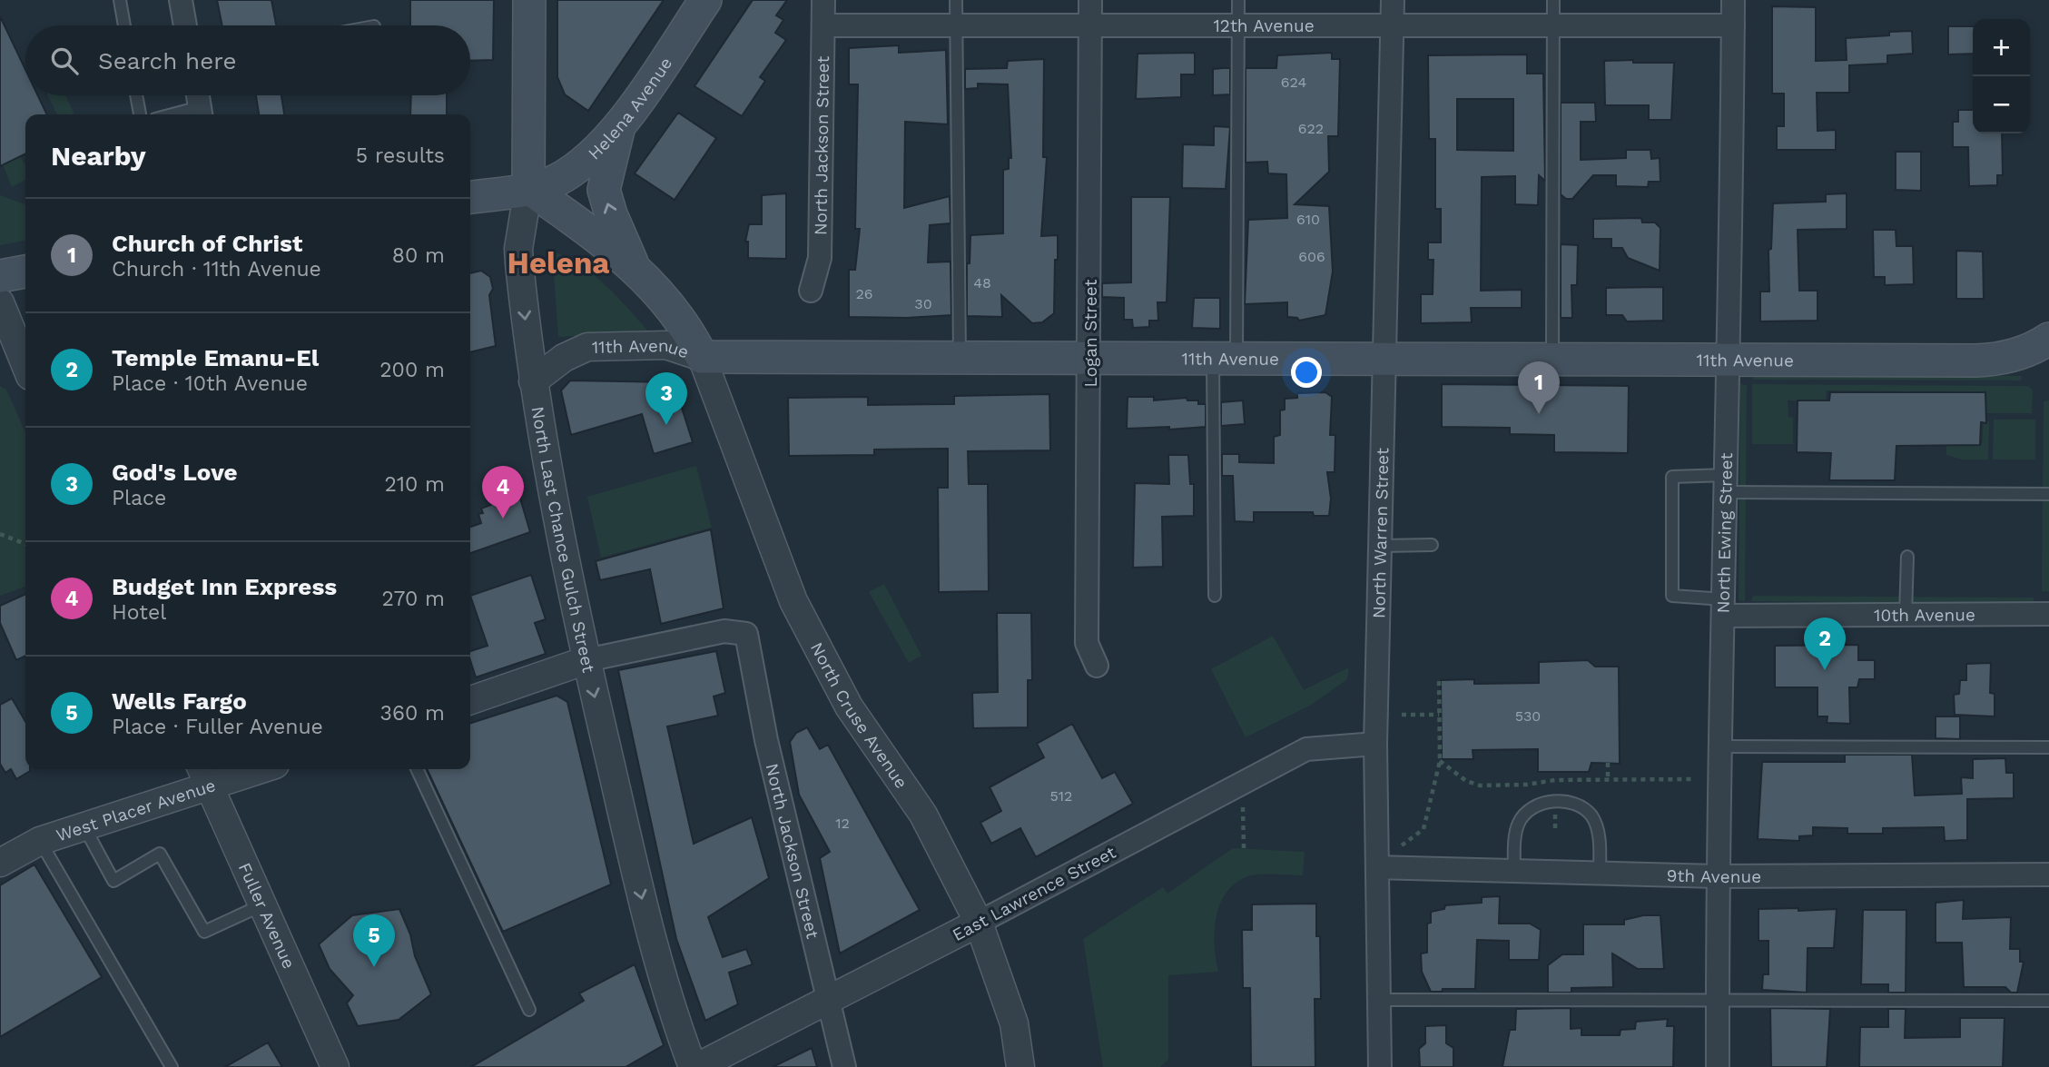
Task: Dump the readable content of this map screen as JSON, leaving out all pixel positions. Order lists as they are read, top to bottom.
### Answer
{
  "streets": {
    "main road": ["Helena Avenue", "11th Avenue", "North Last Chance Gulch Street"],
    "street": [
      "12th Avenue",
      "North Jackson Street",
      "Logan Street",
      "North Warren Street",
      "North Ewing Street",
      "10th Avenue",
      "North Cruse Avenue",
      "West Placer Avenue",
      "9th Avenue",
      "East Lawrence Street",
      "Fuller Avenue"
    ]
  },
  "crossings": [
    ["12th Avenue", "North Jackson Street"],
    ["12th Avenue", "Logan Street"],
    ["12th Avenue", "North Warren Street"],
    ["12th Avenue", "North Ewing Street"],
    ["Helena Avenue", "North Last Chance Gulch Street"],
    ["North Jackson Street", "North Last Chance Gulch Street"],
    ["North Jackson Street", "East Lawrence Street"],
    ["Logan Street", "11th Avenue"],
    ["11th Avenue", "North Warren Street"],
    ["11th Avenue", "North Ewing Street"],
    ["11th Avenue", "North Last Chance Gulch Street"],
    ["11th Avenue", "North Cruse Avenue"],
    ["North Warren Street", "9th Avenue"],
    ["North Warren Street", "East Lawrence Street"],
    ["North Ewing Street", "10th Avenue"],
    ["North Ewing Street", "9th Avenue"],
    ["North Cruse Avenue", "East Lawrence Street"],
    ["West Placer Avenue", "Fuller Avenue"]
  ],
  "one_way": ["North Last Chance Gulch Street"],
  "districts": ["Helena"],
  "house_numbers": [
    "624",
    "622",
    "610",
    "606",
    "48",
    "26",
    "30",
    "530",
    "512",
    "12"
  ],
  "page": {
    "map_buttons": ["+", "−"],
    "search": "Search here",
    "heading": ["Nearby", "5 results"],
    "list": [
      {
        "mark": "1",
        "name": "Church of Christ",
        "note": "Church · 11th Avenue",
        "value": "80 m"
      },
      {
        "mark": "2",
        "name": "Temple Emanu-El",
        "note": "Place · 10th Avenue",
        "value": "200 m"
      },
      {
        "mark": "3",
        "name": "God's Love",
        "note": "Place",
        "value": "210 m"
      },
      {
        "mark": "4",
        "name": "Budget Inn Express",
        "note": "Hotel",
        "value": "270 m"
      },
      {
        "mark": "5",
        "name": "Wells Fargo",
        "note": "Place · Fuller Avenue",
        "value": "360 m"
      }
    ],
    "pins": [
      "1",
      "3",
      "4",
      "2",
      "5"
    ]
  }
}
